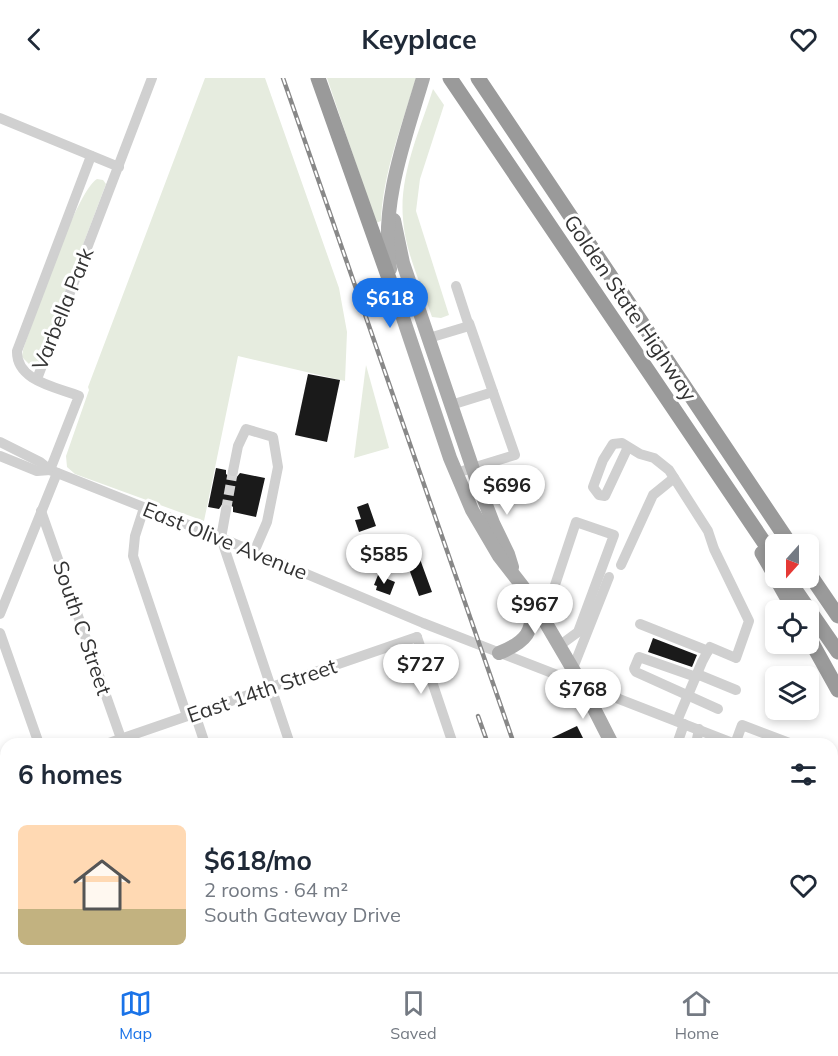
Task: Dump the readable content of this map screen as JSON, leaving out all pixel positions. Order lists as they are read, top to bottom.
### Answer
{
  "streets": {
    "highway": ["Golden State Highway"],
    "street": [
      "Varbella Park",
      "East Olive Avenue",
      "South C Street",
      "East 14th Street"
    ]
  },
  "north": "bottom",
  "page": {
    "header": "Keyplace",
    "price": [
      "$618",
      "$696",
      "$585",
      "$967",
      "$727",
      "$768"
    ],
    "heading": "6 homes",
    "list": [
      {
        "name": "$618/mo",
        "note": "2 rooms · 64 m² · South Gateway Drive"
      }
    ],
    "tabs": ["Map", "Saved", "Home"]
  }
}
